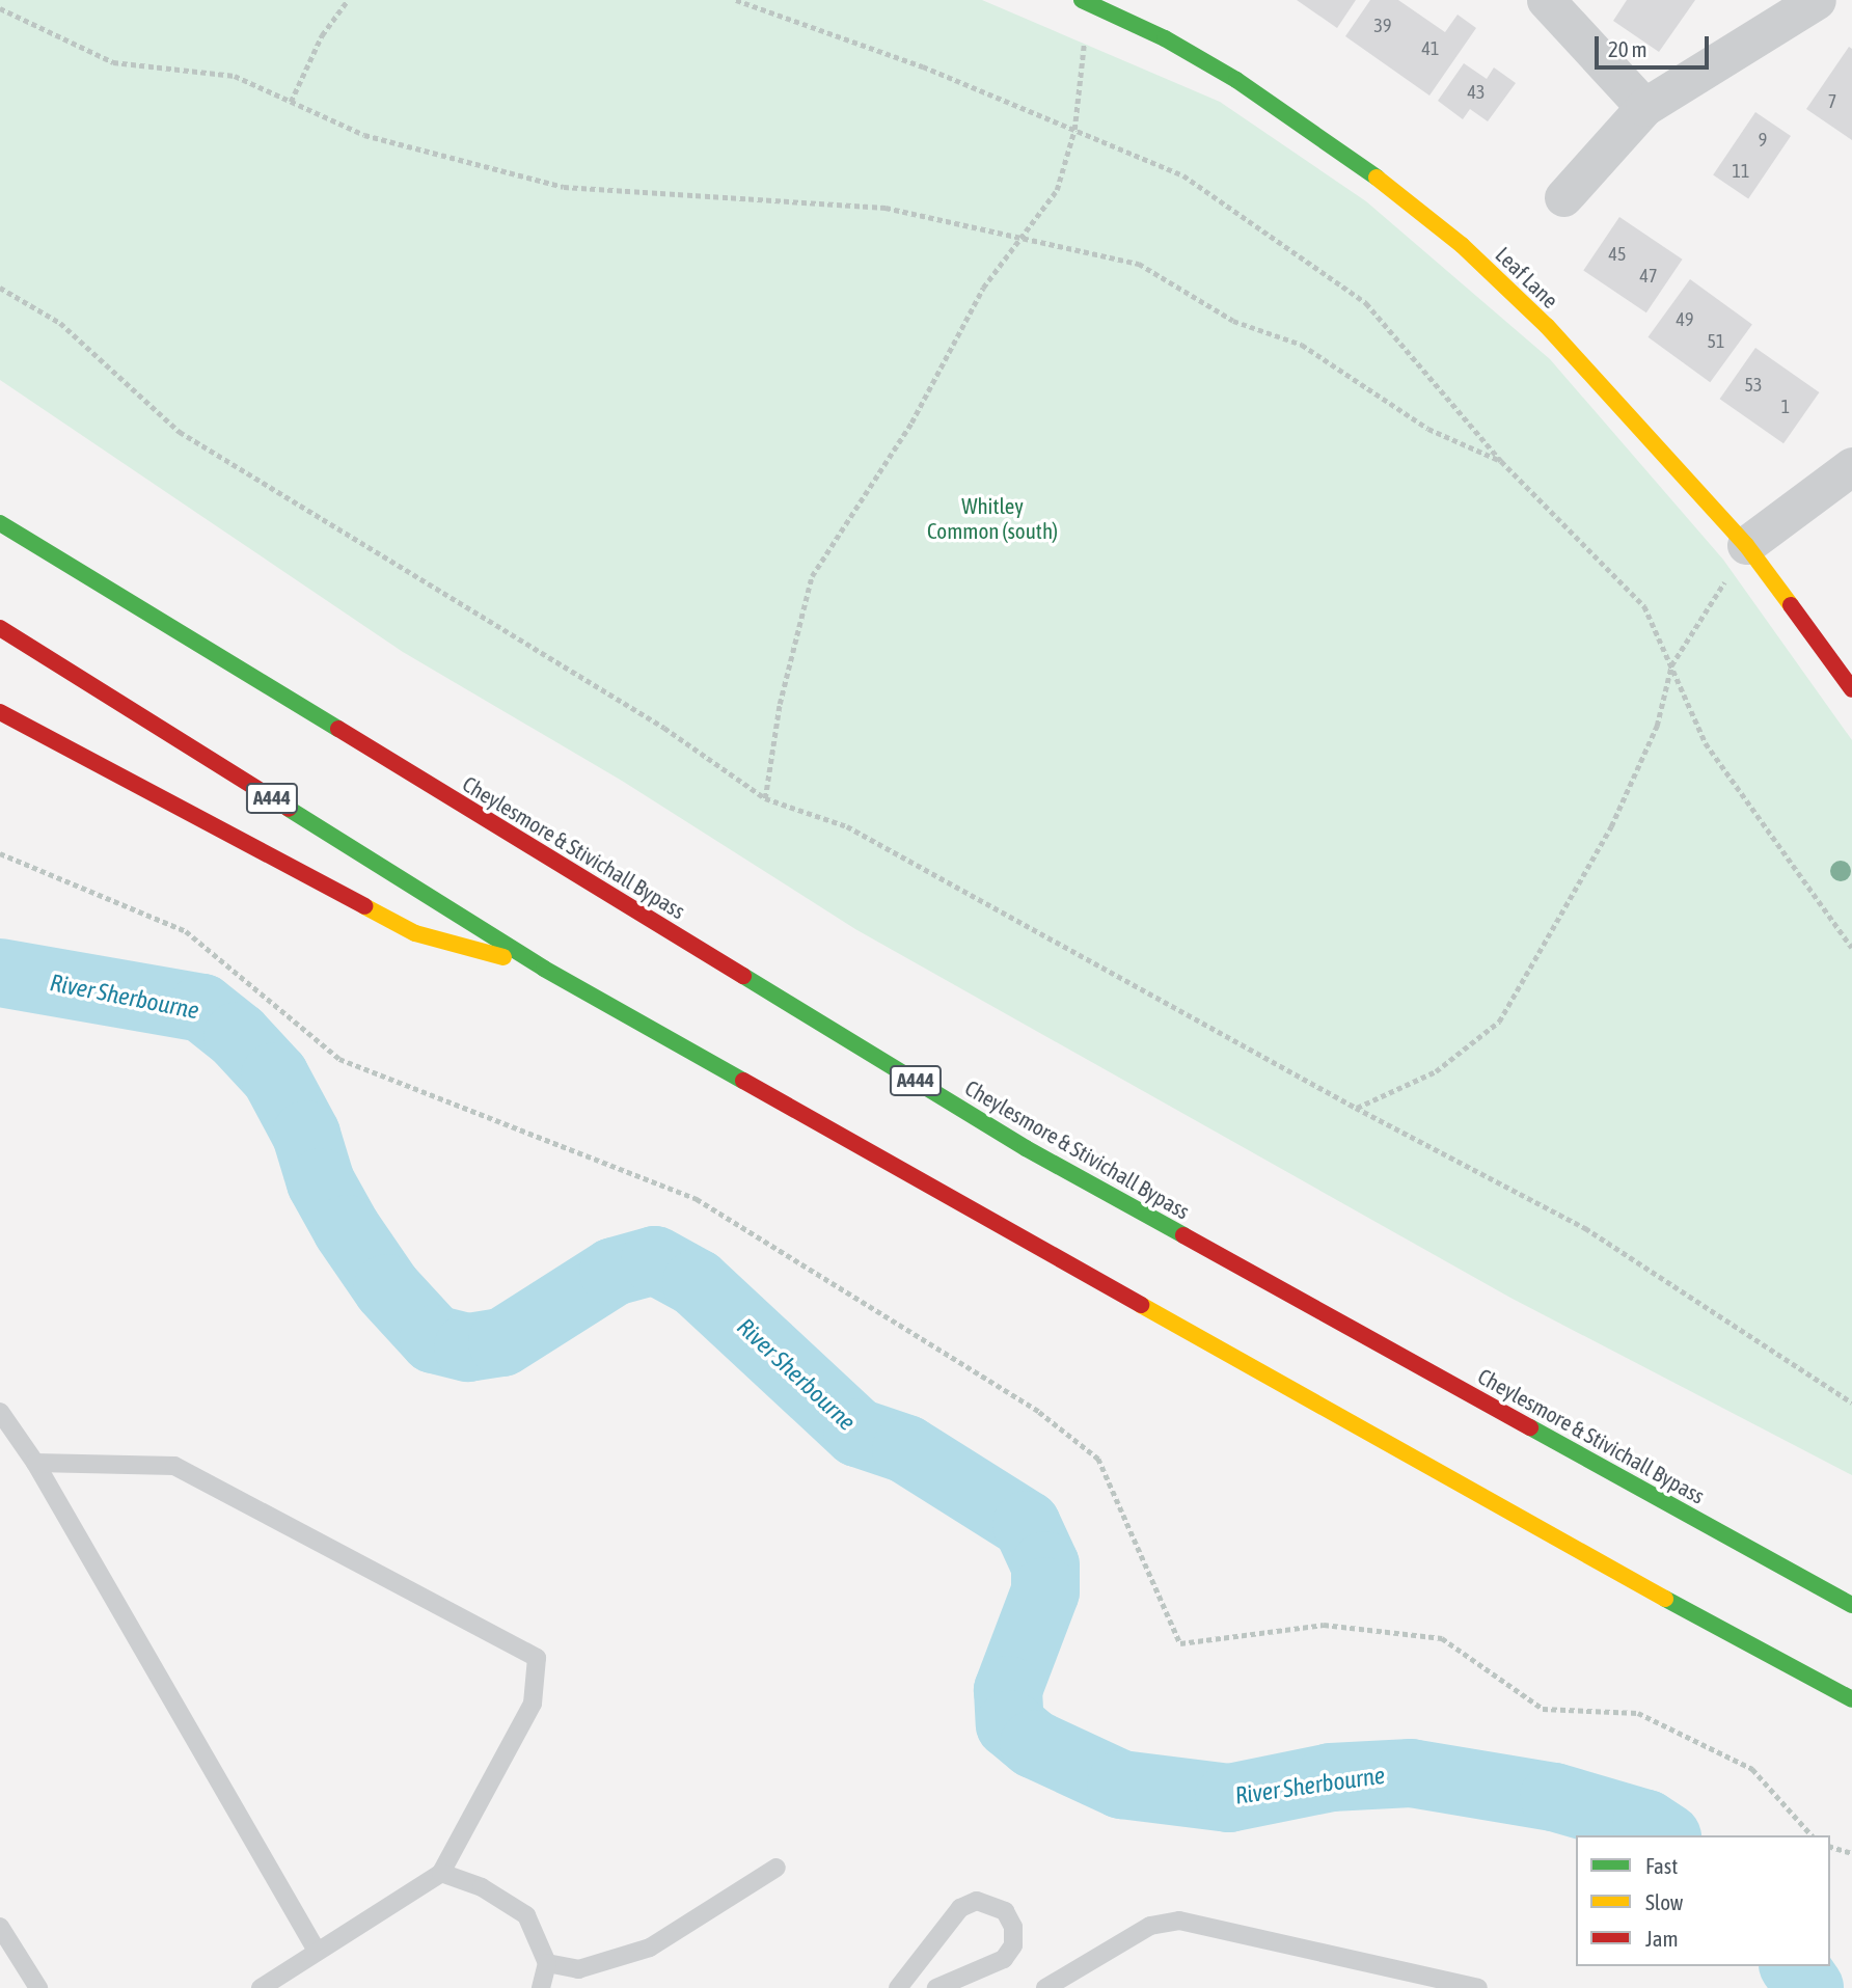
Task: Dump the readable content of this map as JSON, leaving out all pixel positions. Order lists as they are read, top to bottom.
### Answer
{
  "streets": {
    "main road": ["Leaf Lane", "A444", "Cheylesmore & Stivichall Bypass"]
  },
  "water": ["River Sherbourne"],
  "parks": ["Whitley Common (south)"],
  "house_numbers": [
    "39",
    "41",
    "43",
    "7",
    "9",
    "11",
    "45",
    "47",
    "49",
    "51",
    "53",
    "1"
  ],
  "legend": ["Fast", "Slow", "Jam"],
  "scale_bar": "20 m"
}
